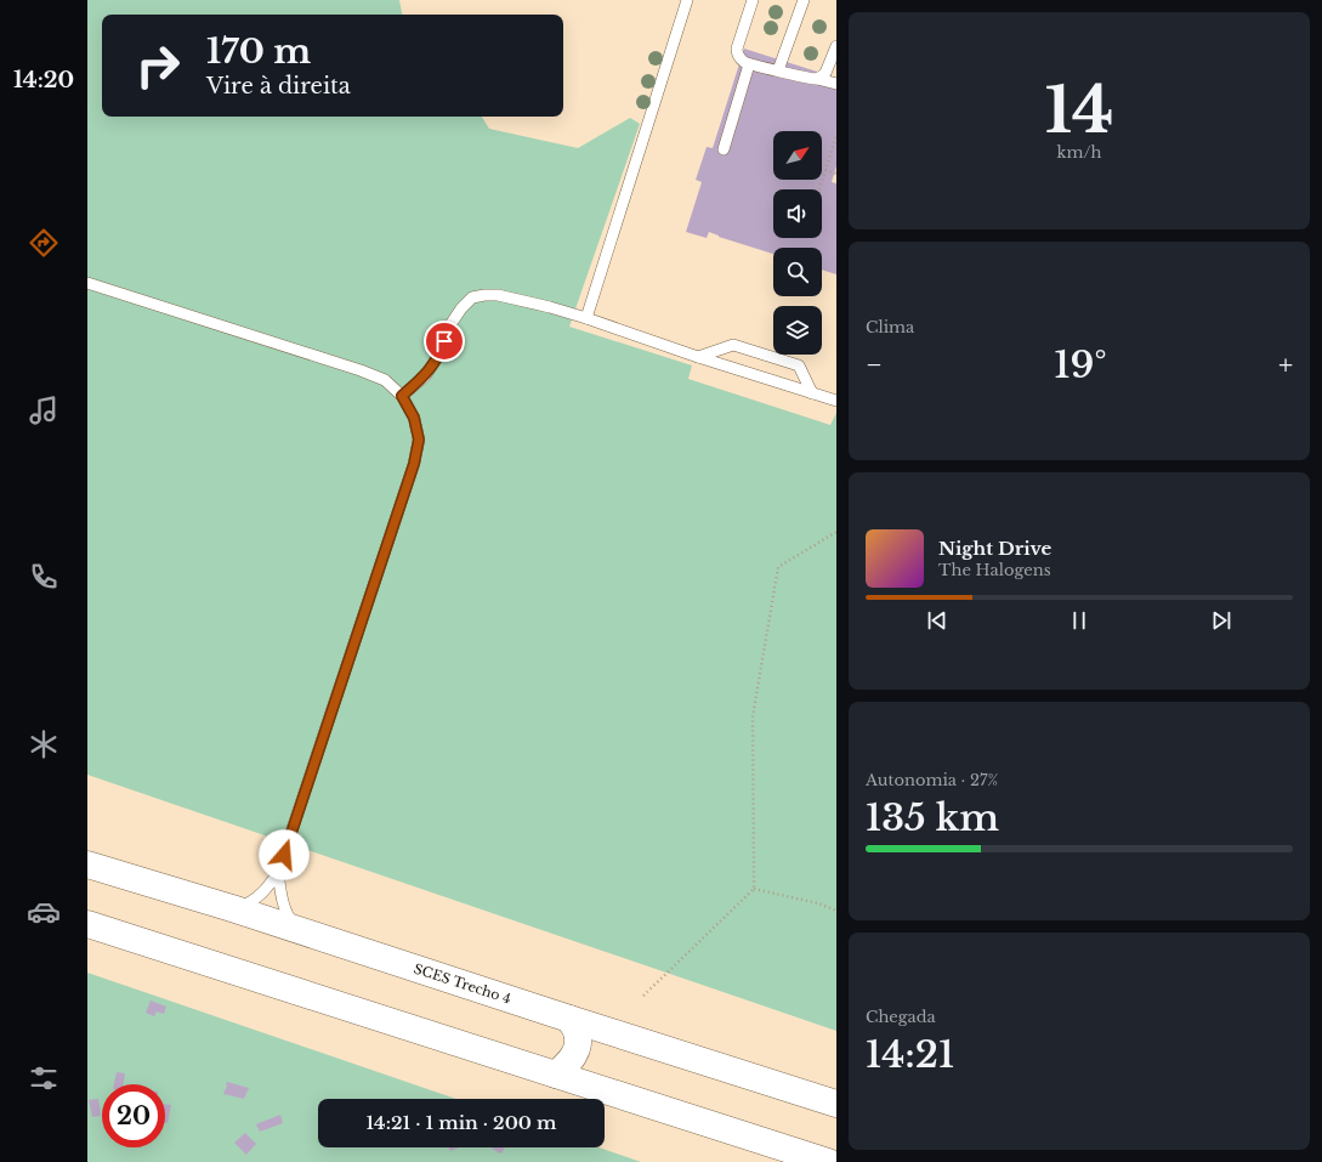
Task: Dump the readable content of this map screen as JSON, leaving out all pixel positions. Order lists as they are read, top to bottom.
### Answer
{
  "streets": {
    "main road": ["SCES Trecho 4"]
  },
  "north": "top right",
  "page": {
    "tabs": "14:20",
    "tile": [
      ["14", "km/h"],
      "Clima",
      ["Autonomia · 27%", "135 km"],
      ["Chegada", "14:21"]
    ],
    "turn": ["170 m", "Vire à direita"],
    "heat": ["−", "19°", "+"],
    "song": ["Night Drive", "The Halogens"],
    "limit": "20",
    "trip": "14:21 · 1 min · 200 m"
  }
}
